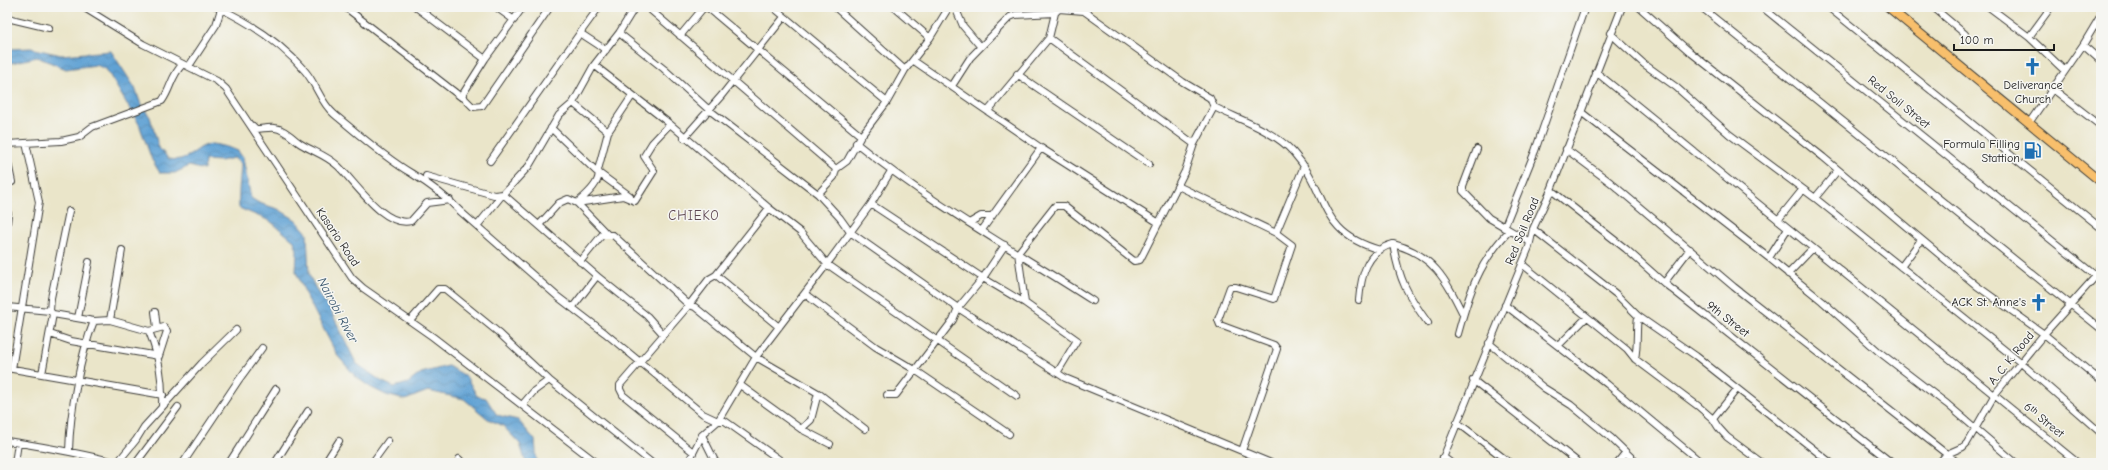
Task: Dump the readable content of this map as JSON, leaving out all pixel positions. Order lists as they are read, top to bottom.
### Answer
{
  "streets": {
    "street": [
      "Red Soil Street",
      "Red Soil Road",
      "Kasario Road",
      "9th Street",
      "A. C. K. Road",
      "6ᵗʰ Street"
    ]
  },
  "crossings": [
    ["Red Soil Street", "A. C. K. Road"],
    ["Red Soil Road", "9th Street"],
    ["Red Soil Road", "6ᵗʰ Street"],
    ["A. C. K. Road", "6ᵗʰ Street"]
  ],
  "districts": ["CHIEKO"],
  "water": ["Nairobi River"],
  "places": {
    "church": ["Deliverance Church", "ACK St. Anne's"],
    "fuel station": ["Formula Filling Stattion"]
  },
  "scale_bar": "100 m"
}
